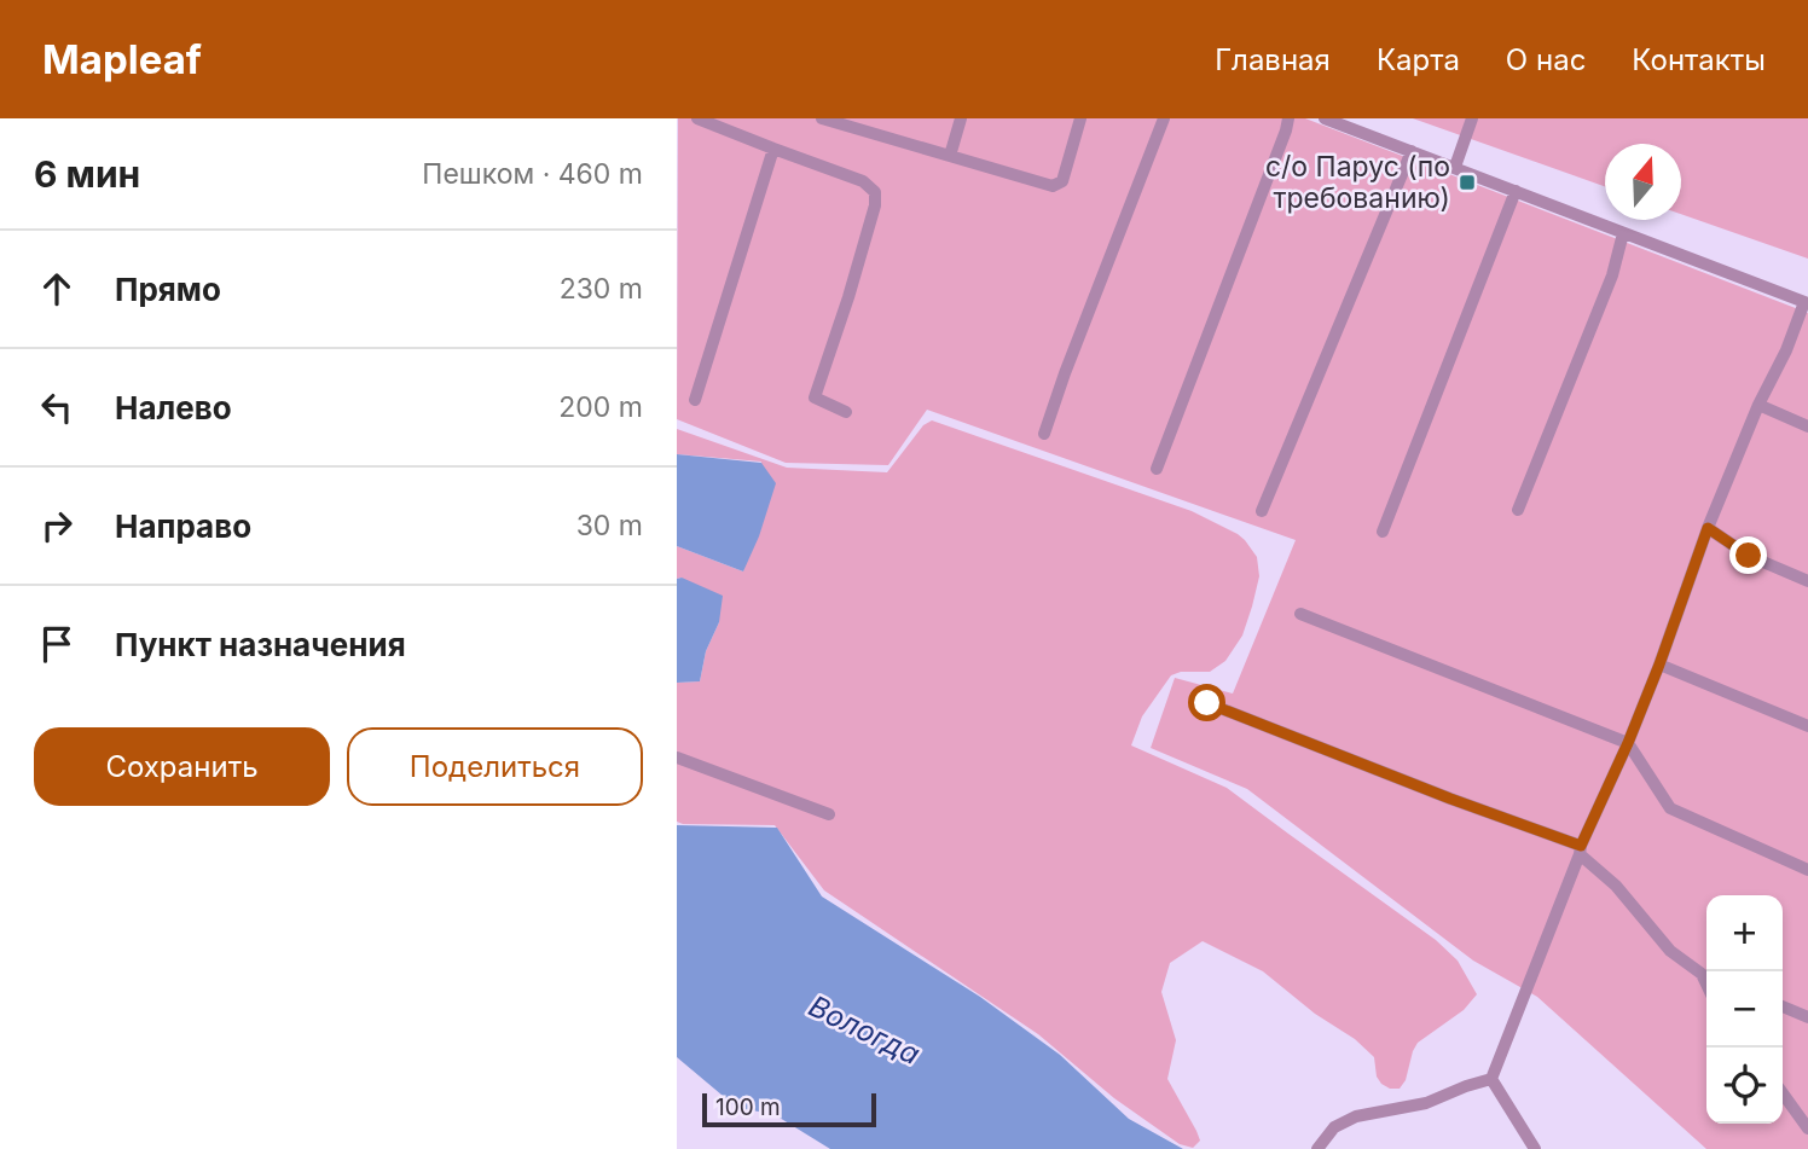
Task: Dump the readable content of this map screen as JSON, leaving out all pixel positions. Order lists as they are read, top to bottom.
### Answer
{
  "water": ["Вологда"],
  "places": {
    "transit": ["с/о Парус (по требованию)"]
  },
  "scale_bar": "100 m",
  "north": "top",
  "page": {
    "header": "Mapleaf",
    "nav": [
      "Главная",
      "Карта",
      "О нас",
      "Контакты"
    ],
    "heading": ["6 мин", "Пешком · 460 m"],
    "list": [
      ["Прямо", "230 m"],
      ["Налево", "200 m"],
      ["Направо", "30 m"],
      "Пункт назначения"
    ],
    "buttons": ["Сохранить", "Поделиться"],
    "map_buttons": ["+", "−"],
    "scale": "100 m"
  }
}
